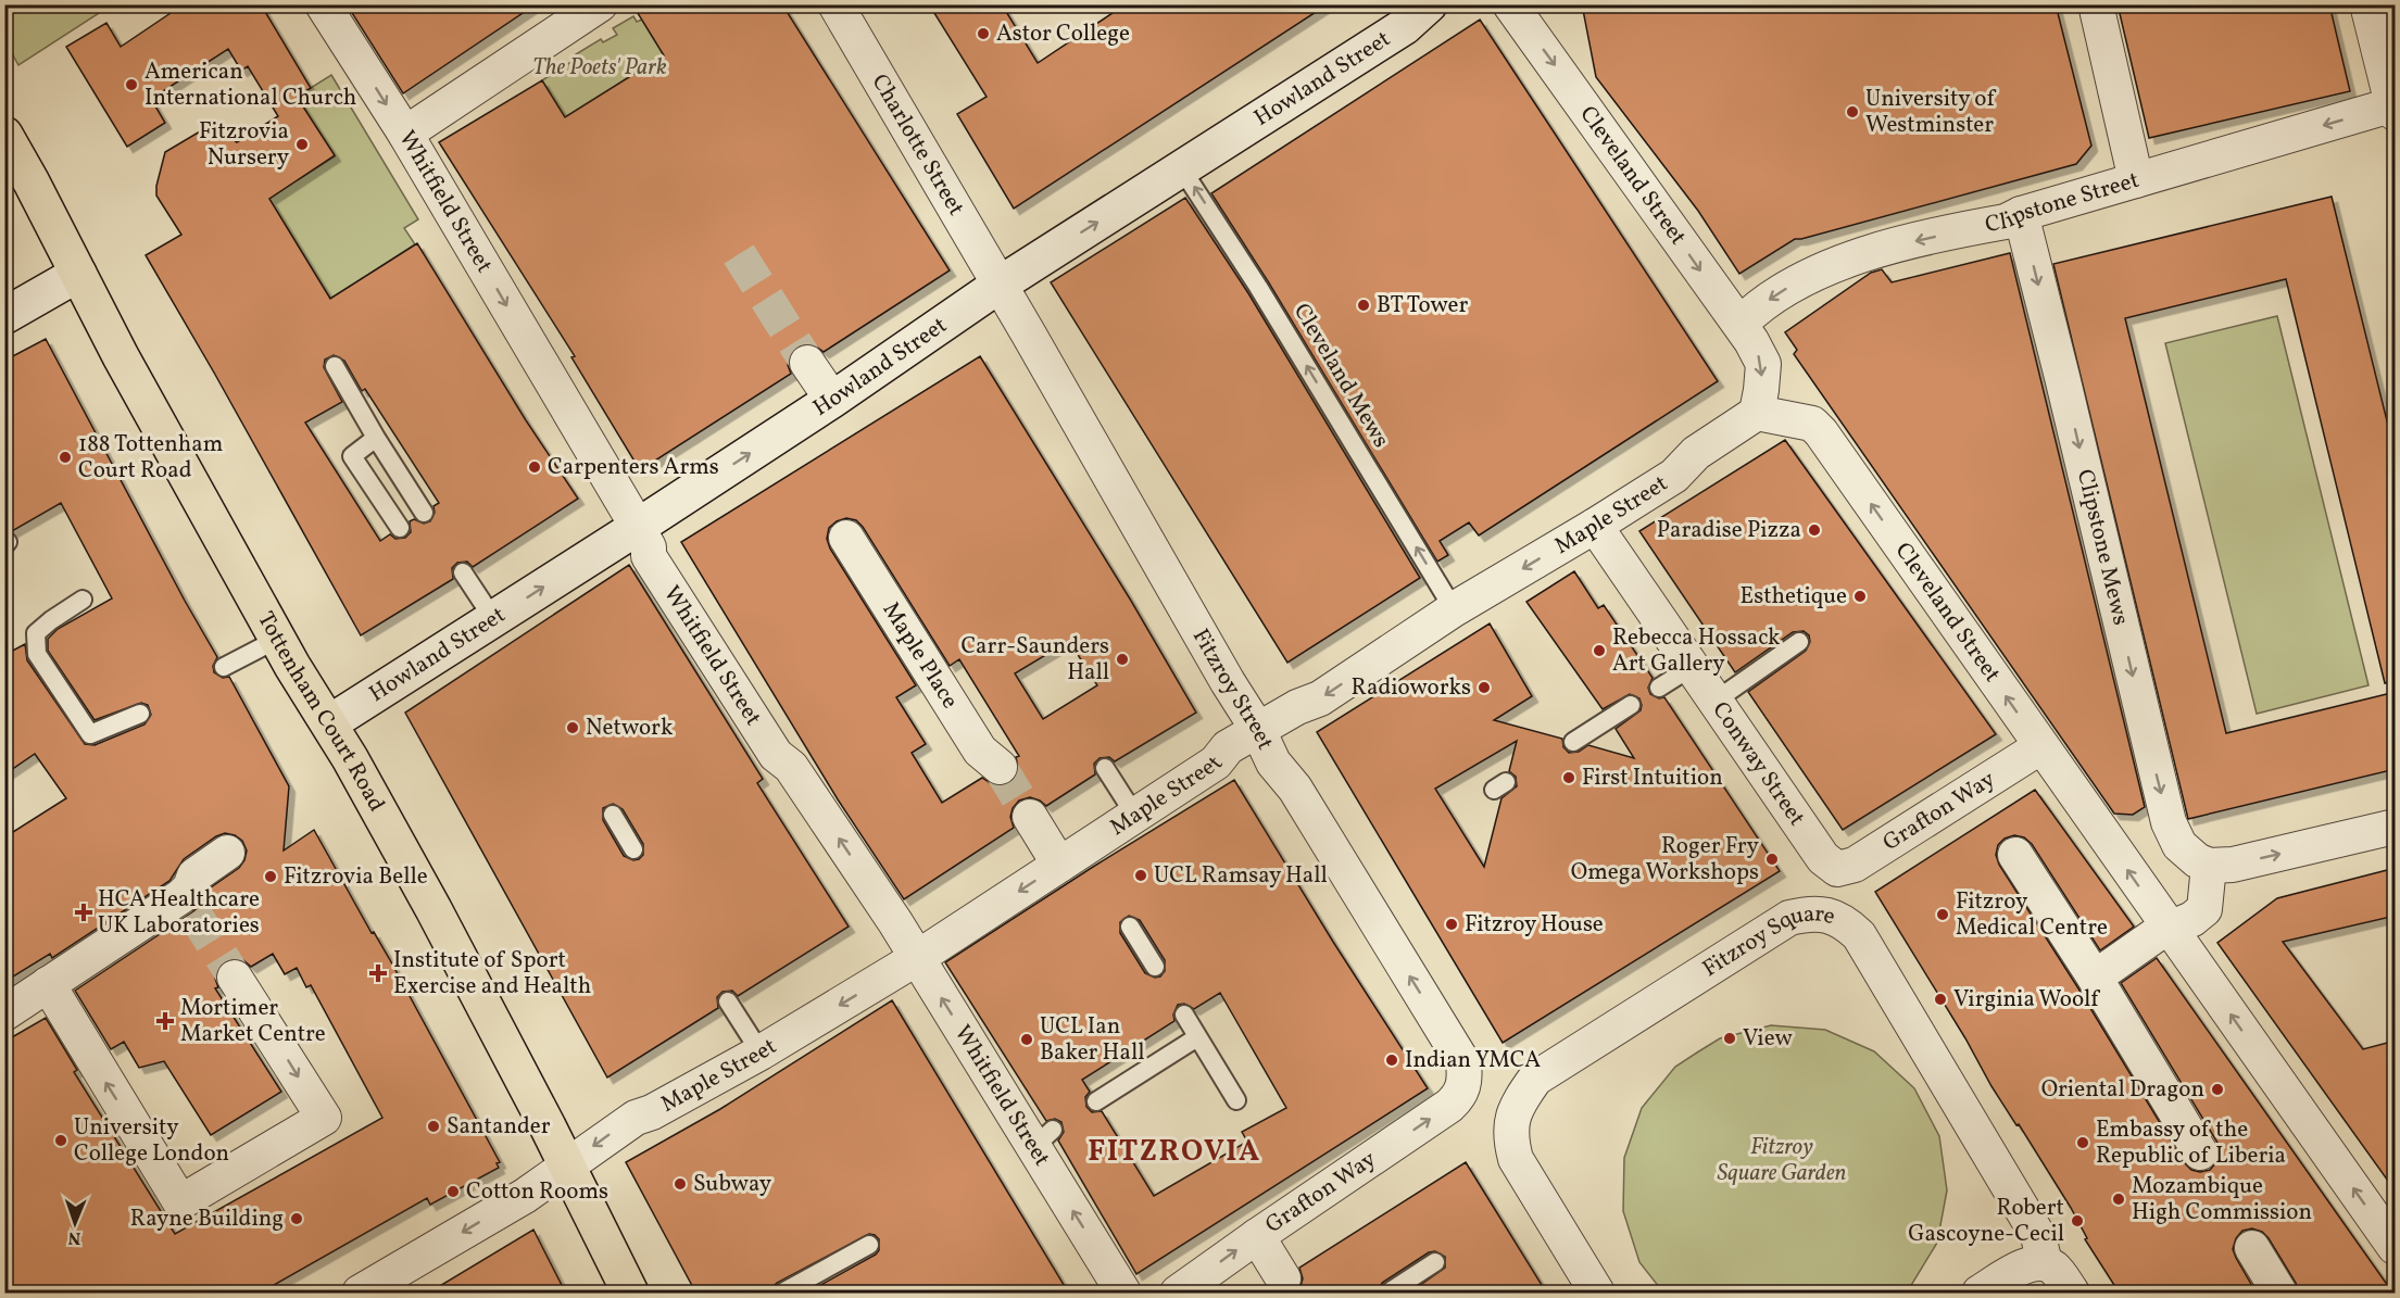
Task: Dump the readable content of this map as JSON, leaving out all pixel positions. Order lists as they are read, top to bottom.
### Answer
{
  "streets": {
    "main road": ["Tottenham Court Road"],
    "street": [
      "Howland Street",
      "Charlotte Street",
      "Cleveland Street",
      "Whitfield Street",
      "Clipstone Street",
      "Maple Street",
      "Clipstone Mews",
      "Maple Place",
      "Fitzroy Street",
      "Conway Street",
      "Grafton Way",
      "Fitzroy Square"
    ],
    "lane": ["Cleveland Mews"]
  },
  "crossings": [
    ["Howland Street", "Charlotte Street"],
    ["Howland Street", "Whitfield Street"],
    ["Howland Street", "Cleveland Mews"],
    ["Howland Street", "Fitzroy Street"],
    ["Howland Street", "Tottenham Court Road"],
    ["Charlotte Street", "Fitzroy Street"],
    ["Cleveland Street", "Clipstone Street"],
    ["Cleveland Street", "Maple Street"],
    ["Cleveland Street", "Grafton Way"],
    ["Whitfield Street", "Maple Street"],
    ["Clipstone Street", "Clipstone Mews"],
    ["Cleveland Mews", "Maple Street"],
    ["Maple Street", "Fitzroy Street"],
    ["Maple Street", "Tottenham Court Road"],
    ["Maple Street", "Conway Street"],
    ["Fitzroy Street", "Grafton Way"],
    ["Conway Street", "Grafton Way"]
  ],
  "one_way": [
    "Howland Street",
    "Clipstone Street",
    "Cleveland Mews",
    "Maple Street",
    "Fitzroy Street",
    "Grafton Way"
  ],
  "districts": ["FITZROVIA"],
  "parks": ["The Poets' Park", "Fitzroy Square Garden"],
  "places": {
    "other": [
      "Astor College",
      "American International Church",
      "University of Westminster",
      "Fitzrovia Nursery",
      "BT Tower",
      "188 Tottenham Court Road",
      "Carpenters Arms",
      "Paradise Pizza",
      "Esthetique",
      "Rebecca Hossack Art Gallery",
      "Carr-Saunders Hall",
      "Radioworks",
      "Network",
      "First Intuition",
      "Roger Fry Omega Workshops",
      "UCL Ramsay Hall",
      "Fitzrovia Belle",
      "Fitzroy Medical Centre",
      "Fitzroy House",
      "Virginia Woolf",
      "View",
      "UCL Ian Baker Hall",
      "Indian YMCA",
      "Oriental Dragon",
      "Santander",
      "University College London",
      "Embassy of the Republic of Liberia",
      "Subway",
      "Cotton Rooms",
      "Mozambique High Commission",
      "Rayne Building",
      "Robert Gascoyne-Cecil"
    ],
    "health": ["HCA Healthcare UK Laboratories", "Institute of Sport Exercise and Health", "Mortimer Market Centre"]
  },
  "north": "bottom"
}
